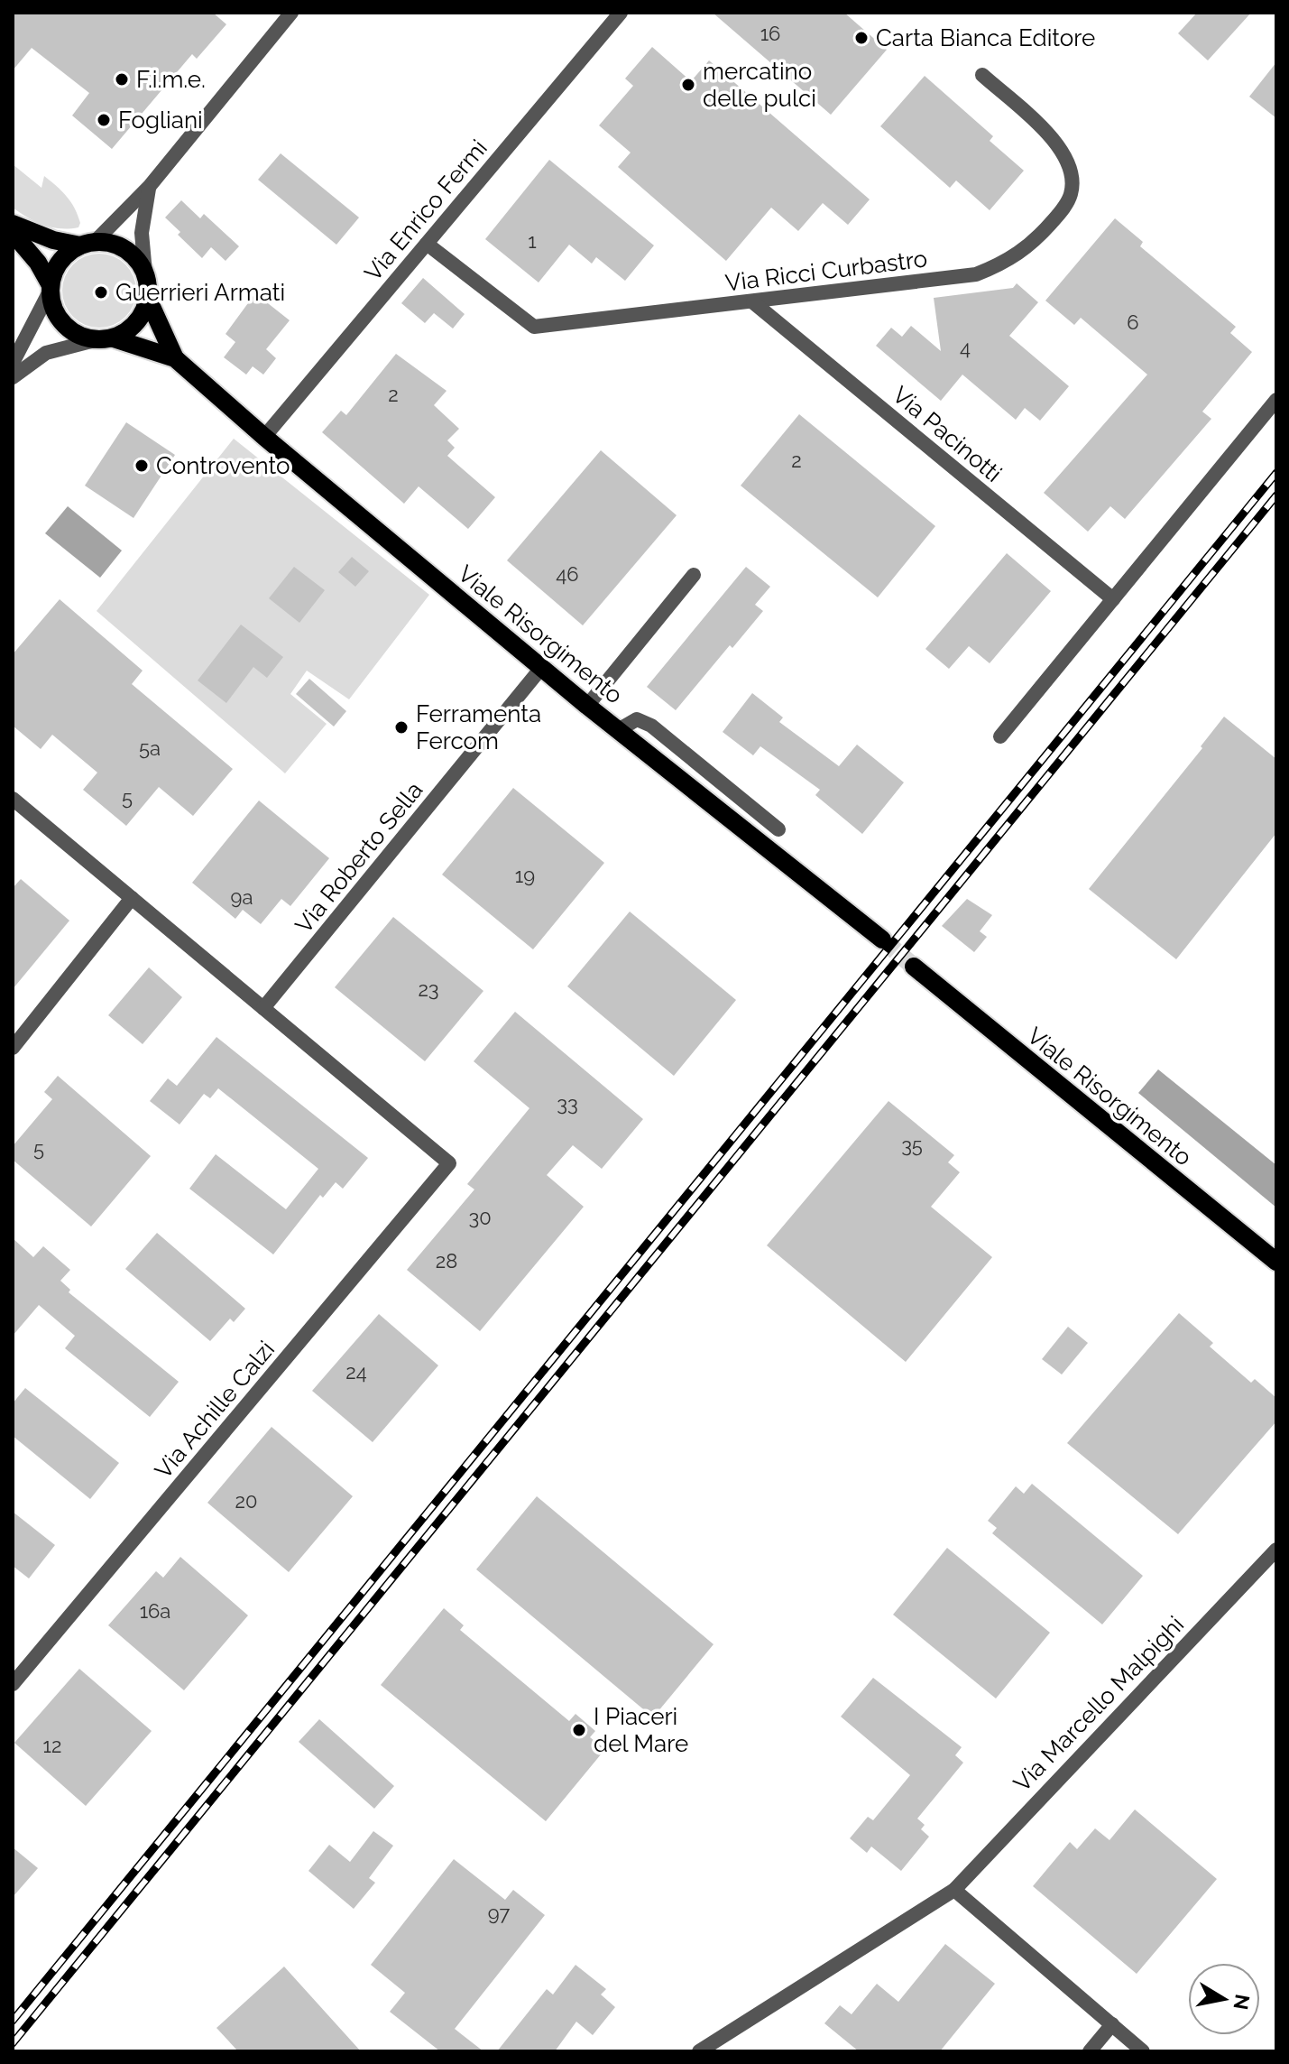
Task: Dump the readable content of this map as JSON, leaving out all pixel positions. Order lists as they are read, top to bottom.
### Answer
{
  "streets": {
    "main road": ["Viale Risorgimento"],
    "street": [
      "Via Enrico Fermi",
      "Via Ricci Curbastro",
      "Via Pacinotti",
      "Via Roberto Sella",
      "Via Achille Calzi",
      "Via Marcello Malpighi"
    ]
  },
  "crossings": [
    ["Via Enrico Fermi", "Via Ricci Curbastro"],
    ["Via Enrico Fermi", "Viale Risorgimento"],
    ["Via Ricci Curbastro", "Via Pacinotti"],
    ["Viale Risorgimento", "Via Roberto Sella"],
    ["Via Roberto Sella", "Via Achille Calzi"]
  ],
  "places": [
    "Carta Bianca Editore",
    "F.i.m.e.",
    "mercatino delle pulci",
    "Fogliani",
    "Guerrieri Armati",
    "Controvento",
    "Ferramenta Fercom",
    "I Piaceri del Mare"
  ],
  "house_numbers": [
    "16",
    "1",
    "6",
    "4",
    "2",
    "2",
    "46",
    "5a",
    "5",
    "19",
    "9a",
    "23",
    "33",
    "35",
    "5",
    "30",
    "28",
    "24",
    "20",
    "16a",
    "12",
    "97"
  ],
  "north": "right"
}
